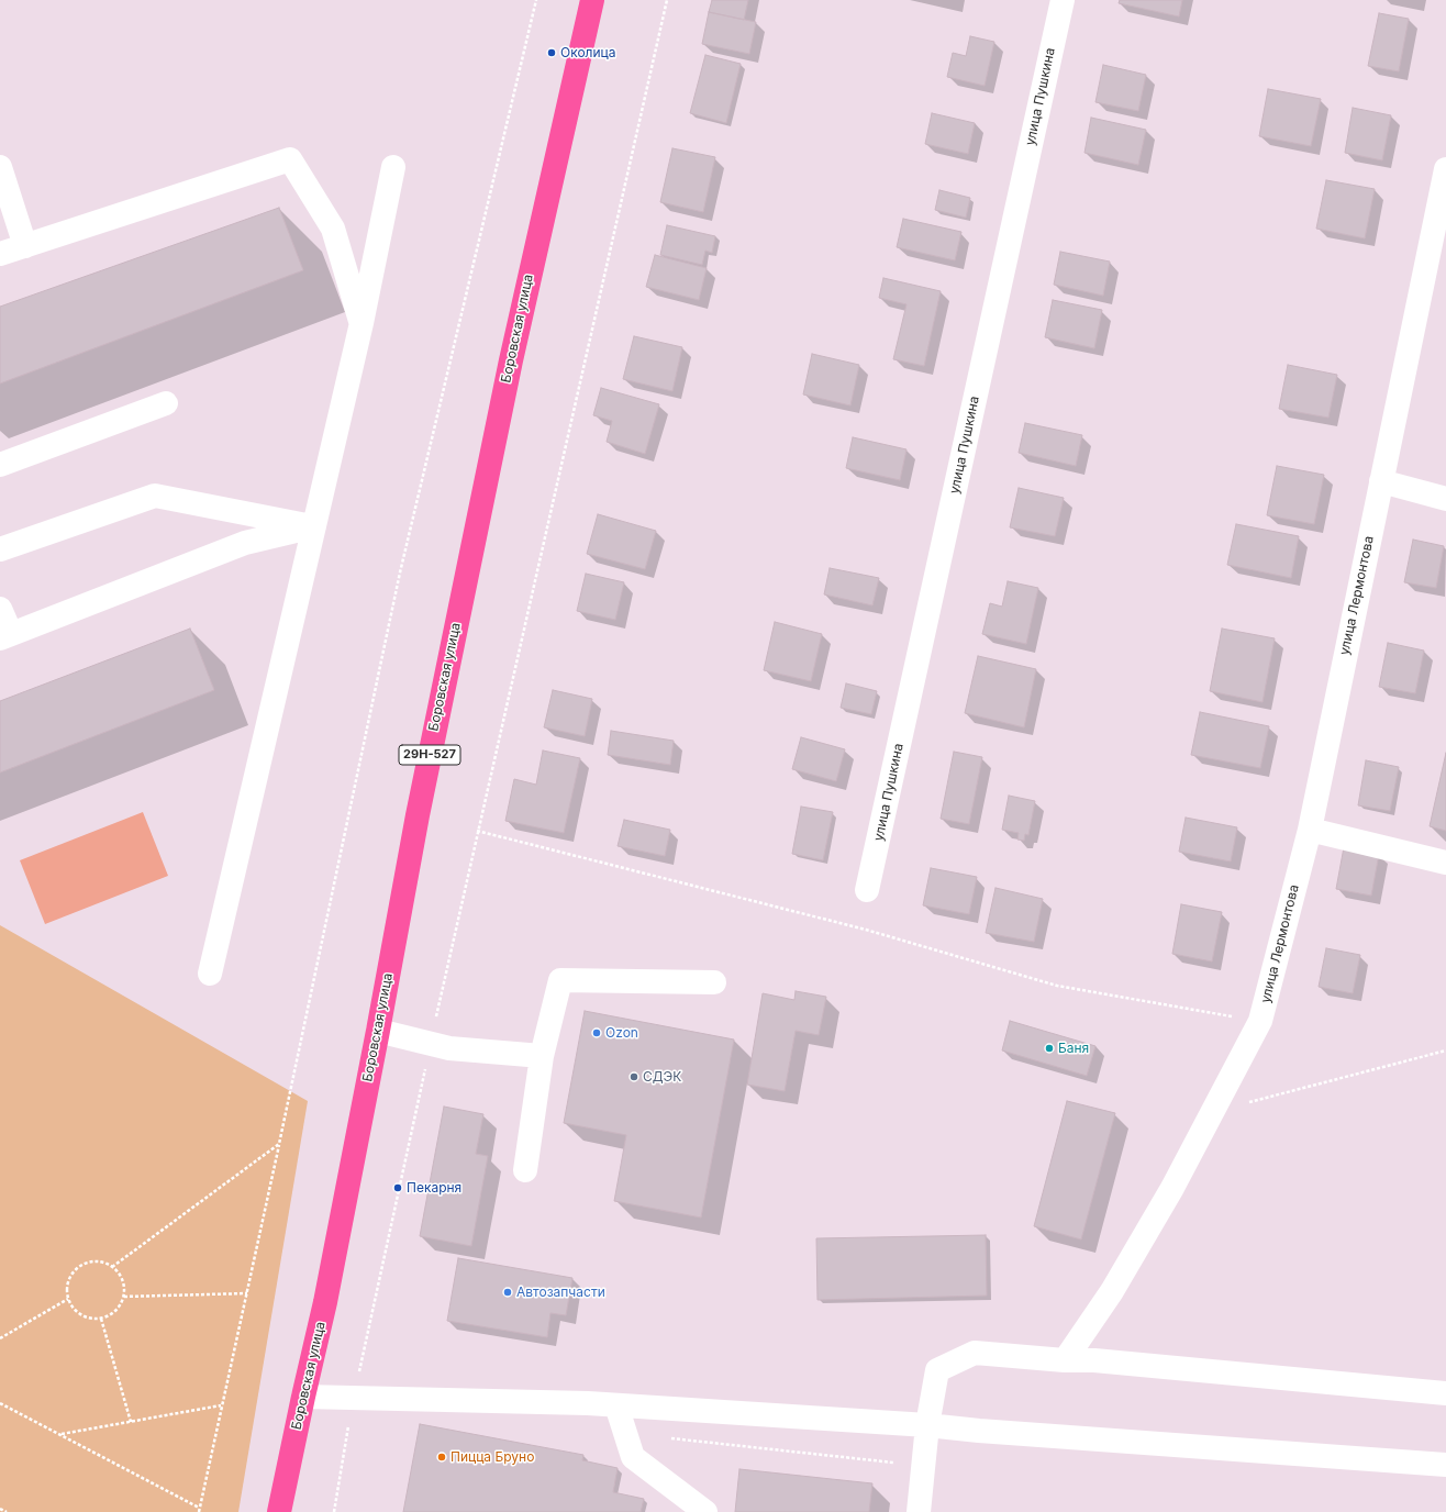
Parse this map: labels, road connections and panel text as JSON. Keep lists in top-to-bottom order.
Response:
{
  "streets": {
    "main road": ["Боровская улица", "29Н-527"],
    "street": ["улица Пушкина", "улица Лермонтова"]
  },
  "places": [
    "Околица",
    "Ozon",
    "Баня",
    "СДЭК",
    "Пекарня",
    "Автозапчасти",
    "Пицца Бруно"
  ]
}
